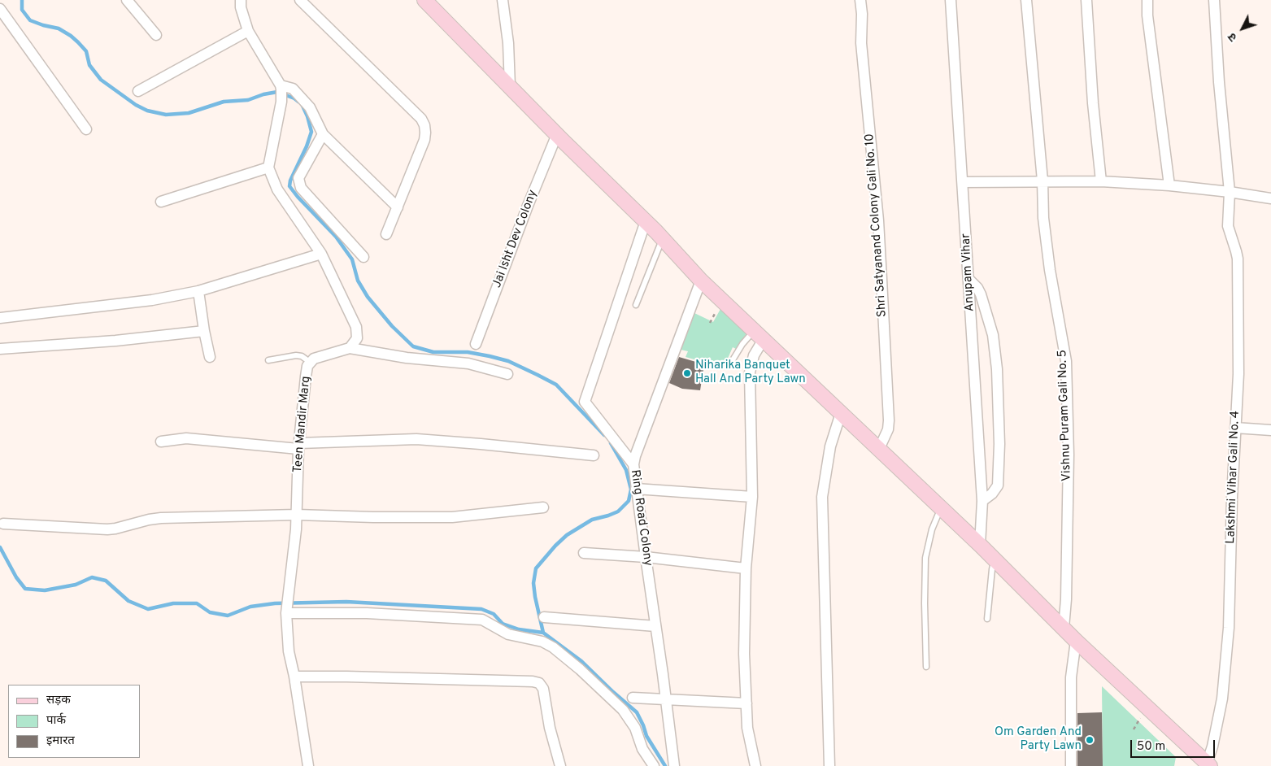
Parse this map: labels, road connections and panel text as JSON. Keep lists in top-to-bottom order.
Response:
{
  "streets": {
    "street": [
      "Shri Satyanand Colony Gali No. 10",
      "Jai Isht Dev Colony",
      "Anupam Vihar",
      "Vishnu Puram Gali No. 5",
      "Teen Mandir Marg",
      "Lakshmi Vihar Gali No. 4",
      "Ring Road Colony"
    ]
  },
  "places": ["Niharika Banquet Hall And Party Lawn", "Om Garden And Party Lawn"],
  "legend": ["सड़क", "पार्क", "इमारत"],
  "scale_bar": "50 m",
  "north": "bottom left"
}
